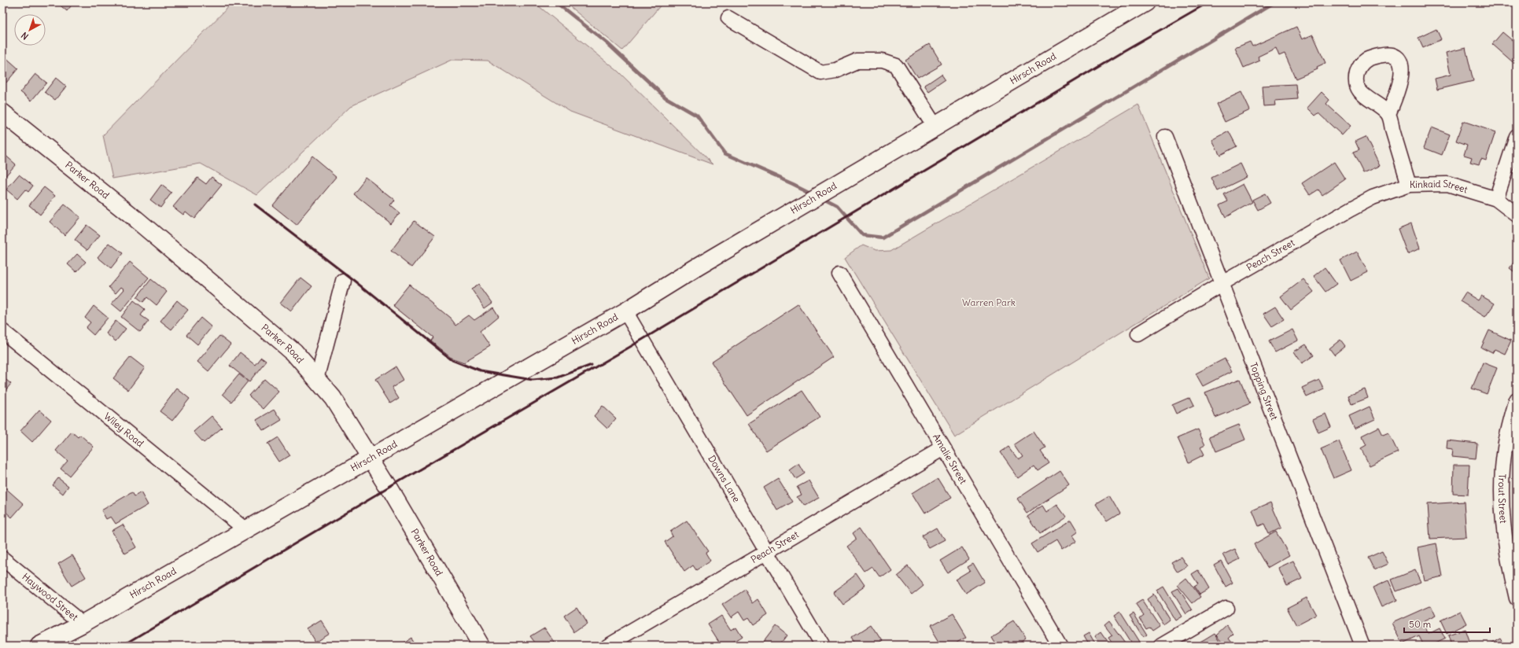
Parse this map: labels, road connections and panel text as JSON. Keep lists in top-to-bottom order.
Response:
{
  "streets": {
    "main road": ["Hirsch Road", "Parker Road"],
    "street": [
      "Kinkaid Street",
      "Peach Street",
      "Topping Street",
      "Wiley Road",
      "Amalie Street",
      "Downs Lane",
      "Trout Street",
      "Haywood Street"
    ]
  },
  "crossings": [
    ["Hirsch Road", "Parker Road"],
    ["Hirsch Road", "Wiley Road"],
    ["Hirsch Road", "Downs Lane"],
    ["Hirsch Road", "Haywood Street"],
    ["Kinkaid Street", "Peach Street"],
    ["Peach Street", "Topping Street"],
    ["Peach Street", "Amalie Street"],
    ["Peach Street", "Downs Lane"]
  ],
  "parks": ["Warren Park"],
  "scale_bar": "50 m",
  "north": "bottom left"
}
